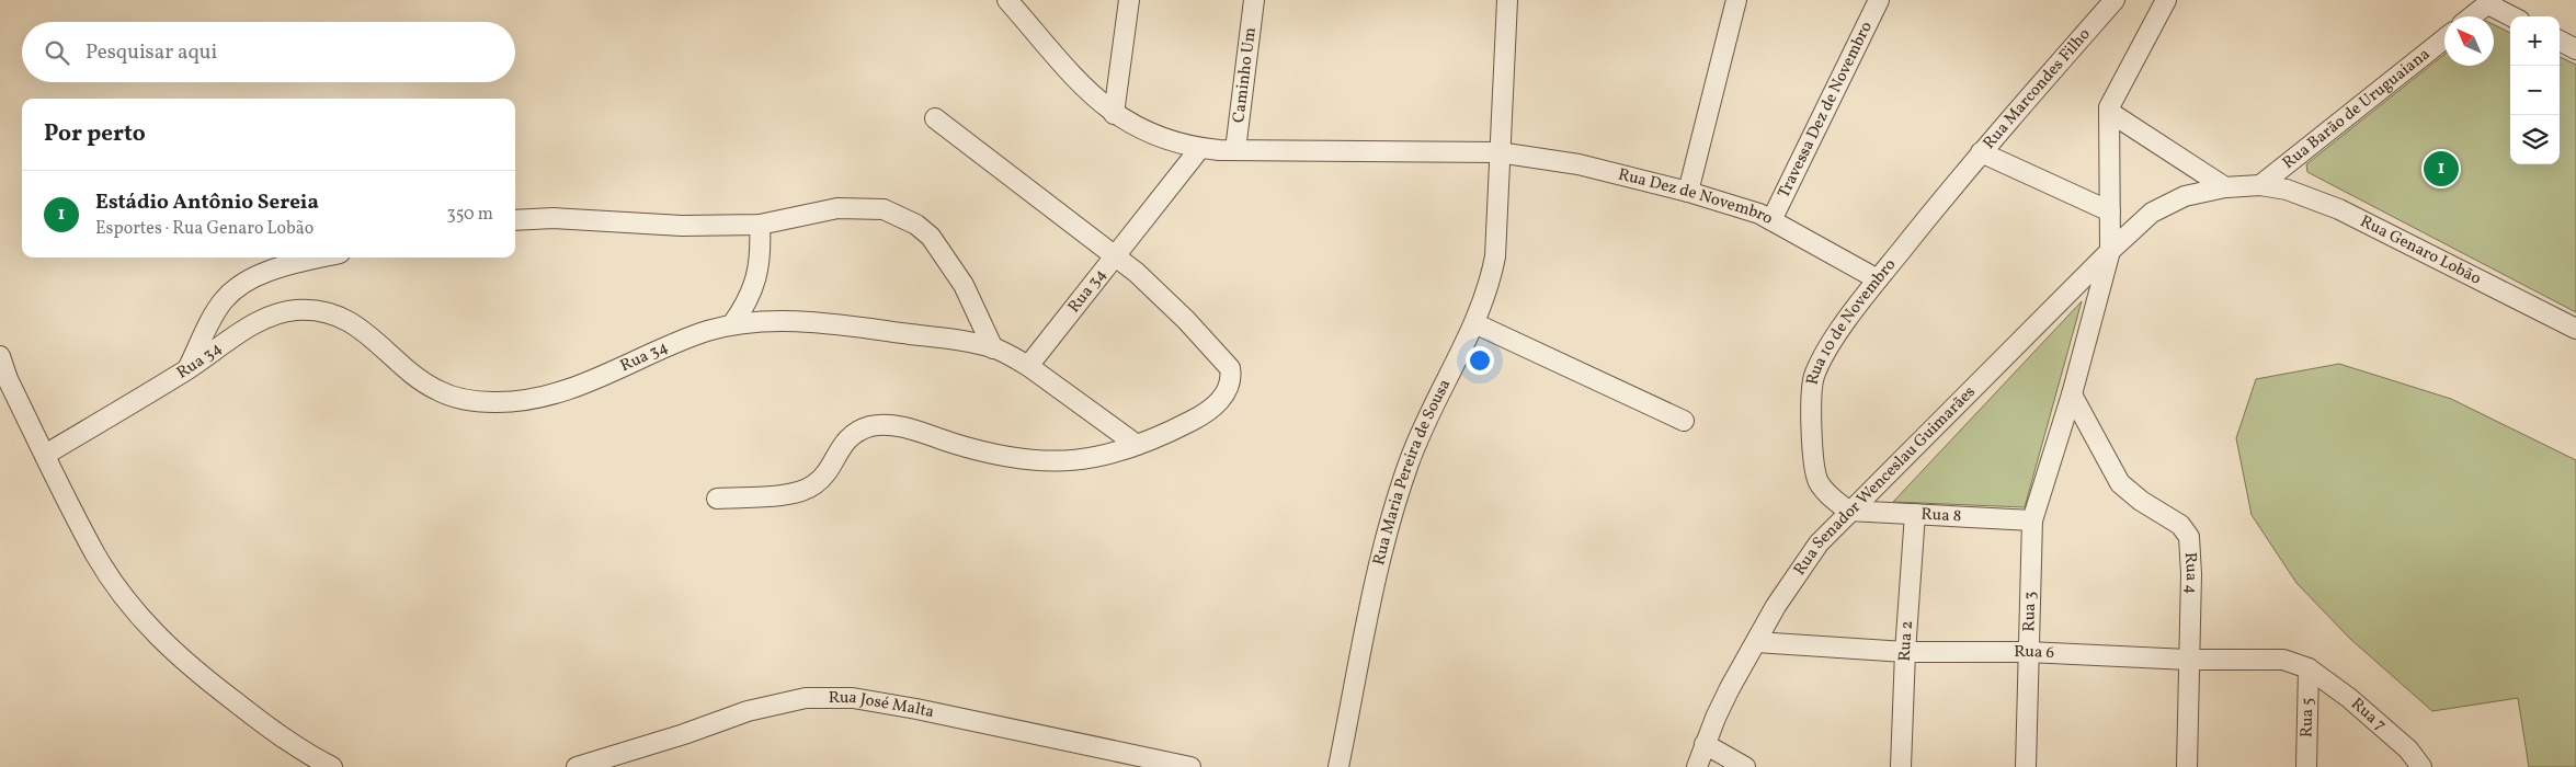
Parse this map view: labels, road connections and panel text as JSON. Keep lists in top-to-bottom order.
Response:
{
  "streets": {
    "street": [
      "Caminho Um",
      "Rua Marcondes Filho",
      "Rua Barão de Uruguaiana",
      "Travessa Dez de Novembro",
      "Rua Dez de Novembro",
      "Rua Genaro Lobão",
      "Rua 34",
      "Rua 10 de Novembro",
      "Rua Maria Pereira de Sousa",
      "Rua Senador Wenceslau Guimarães",
      "Rua 8",
      "Rua 4",
      "Rua 3",
      "Rua 2",
      "Rua 6",
      "Rua José Malta",
      "Rua 7",
      "Rua 5"
    ]
  },
  "crossings": [
    ["Caminho Um", "Rua Dez de Novembro"],
    ["Rua Marcondes Filho", "Rua 10 de Novembro"],
    ["Rua Barão de Uruguaiana", "Rua Genaro Lobão"],
    ["Rua Barão de Uruguaiana", "Rua Senador Wenceslau Guimarães"],
    ["Travessa Dez de Novembro", "Rua Dez de Novembro"],
    ["Rua Dez de Novembro", "Rua 34"],
    ["Rua Dez de Novembro", "Rua 10 de Novembro"],
    ["Rua Dez de Novembro", "Rua Maria Pereira de Sousa"],
    ["Rua Genaro Lobão", "Rua Senador Wenceslau Guimarães"],
    ["Rua 10 de Novembro", "Rua Senador Wenceslau Guimarães"],
    ["Rua 10 de Novembro", "Rua 8"],
    ["Rua Senador Wenceslau Guimarães", "Rua 8"],
    ["Rua Senador Wenceslau Guimarães", "Rua 3"],
    ["Rua Senador Wenceslau Guimarães", "Rua 6"],
    ["Rua 8", "Rua 3"],
    ["Rua 8", "Rua 2"],
    ["Rua 4", "Rua 3"],
    ["Rua 4", "Rua 6"],
    ["Rua 3", "Rua 6"],
    ["Rua 2", "Rua 6"],
    ["Rua 6", "Rua 7"],
    ["Rua 6", "Rua 5"],
    ["Rua 7", "Rua 5"]
  ],
  "north": "top left",
  "page": {
    "map_buttons": ["+", "−"],
    "search": "Pesquisar aqui",
    "heading": "Por perto",
    "pins": "1",
    "list": [
      {
        "mark": "1",
        "name": "Estádio Antônio Sereia",
        "note": "Esportes · Rua Genaro Lobão",
        "value": "350 m"
      }
    ]
  }
}
